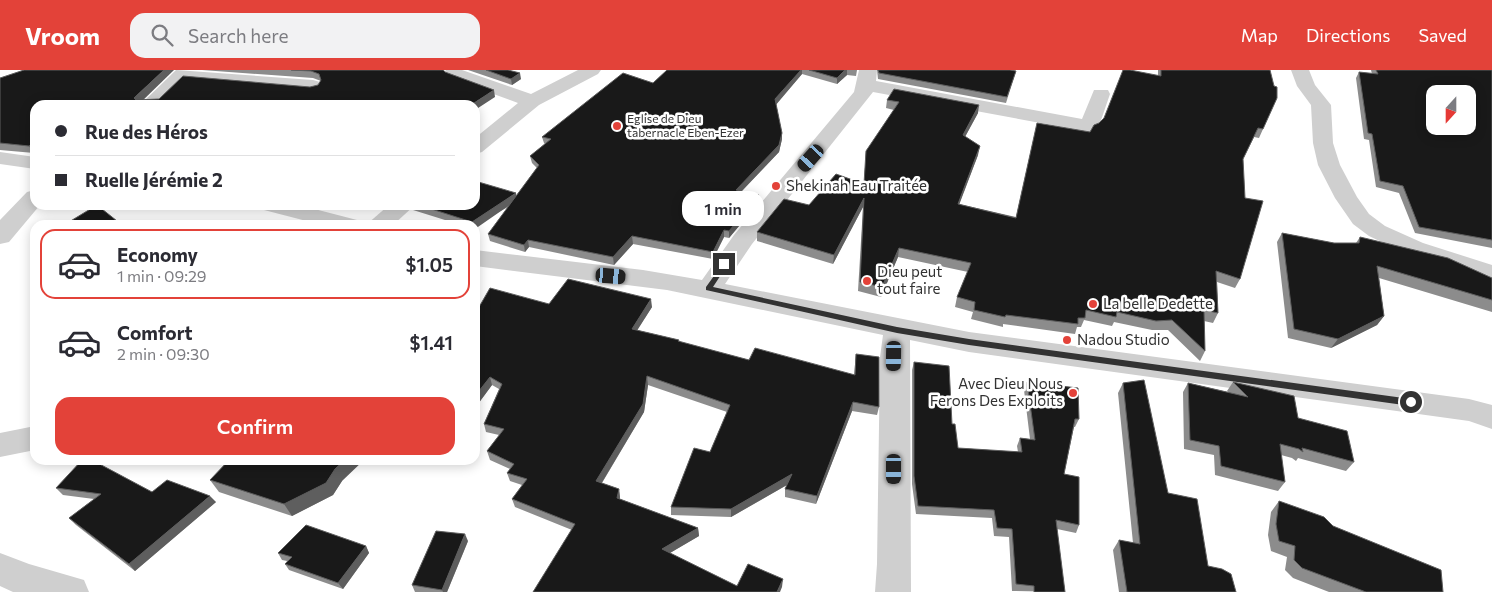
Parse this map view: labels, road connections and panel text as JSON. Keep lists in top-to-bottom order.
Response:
{
  "places": [
    "Eglise de Dieu tabernacle Eben-Ezer",
    "Shekinah Eau Traitée",
    "Dieu peut tout faire",
    "La belle Dedette",
    "Nadou Studio",
    "Avec Dieu Nous Ferons Des Exploits"
  ],
  "north": "bottom",
  "page": {
    "header": "Vroom",
    "search": "Search here",
    "nav": ["Map", "Directions", "Saved"],
    "banner": ["Rue des Héros", "Ruelle Jérémie 2"],
    "bubble": "1 min",
    "list": [
      {
        "name": "Economy",
        "note": "1 min · 09:29",
        "value": "$1.05"
      },
      {
        "name": "Comfort",
        "note": "2 min · 09:30",
        "value": "$1.41"
      }
    ],
    "buttons": "Confirm"
  }
}
